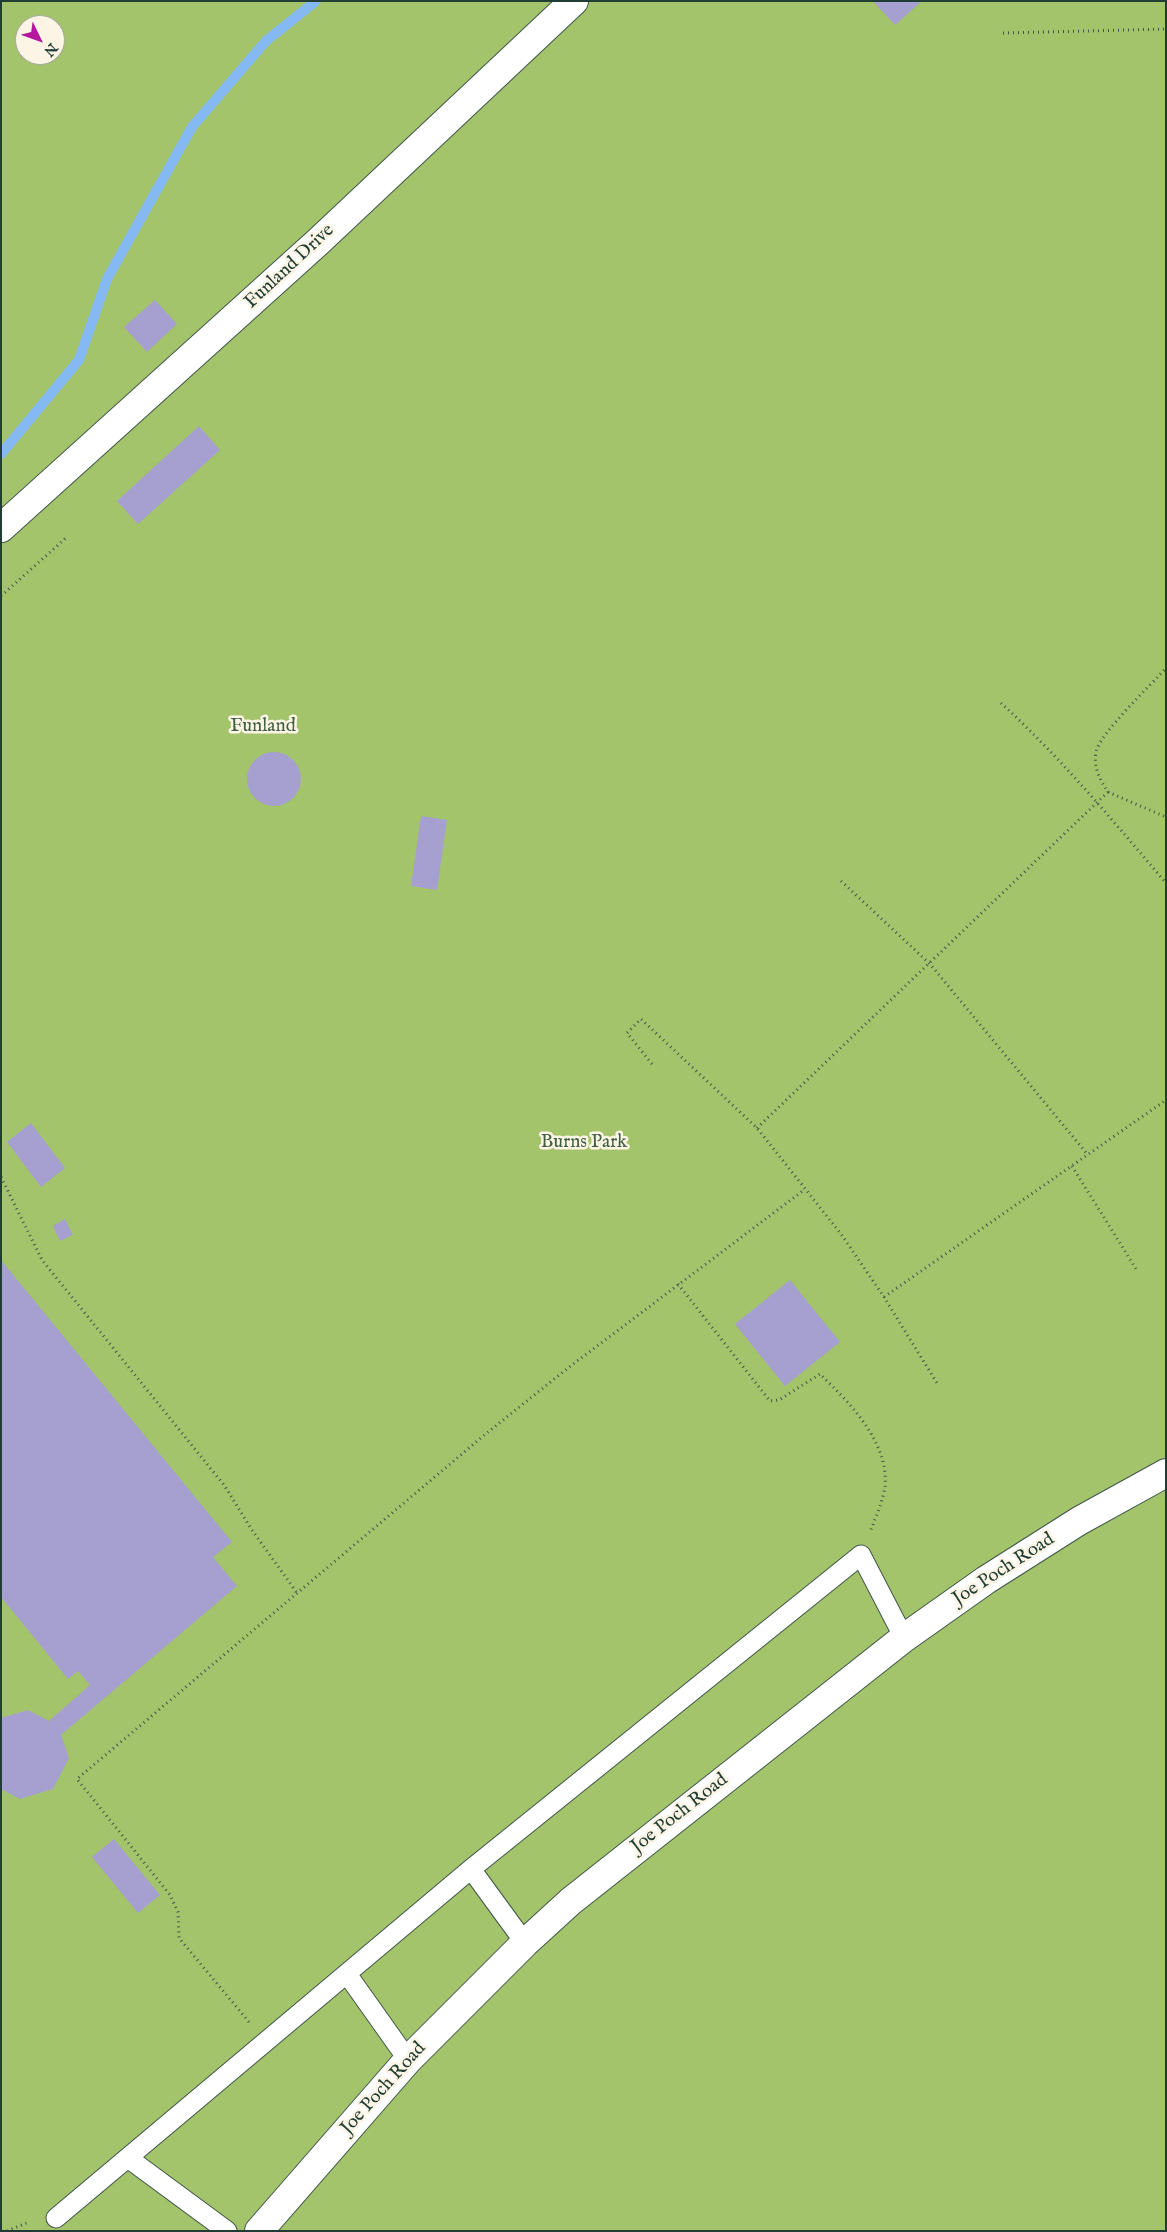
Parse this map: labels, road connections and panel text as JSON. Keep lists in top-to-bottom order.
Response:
{
  "streets": {
    "street": ["Funland Drive", "Joe Poch Road"]
  },
  "parks": ["Funland", "Burns Park"],
  "north": "bottom right"
}
